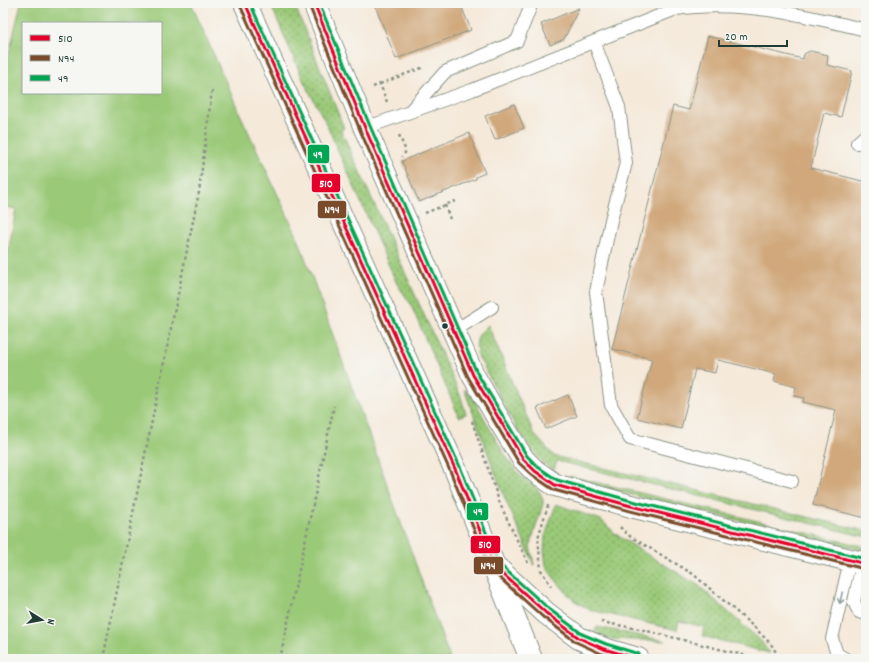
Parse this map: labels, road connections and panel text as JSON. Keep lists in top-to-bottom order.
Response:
{
  "lines": ["transit line 510", "transit line 49", "transit line N94"],
  "legend": ["510", "N94", "49"],
  "scale_bar": "20 m",
  "north": "right"
}
